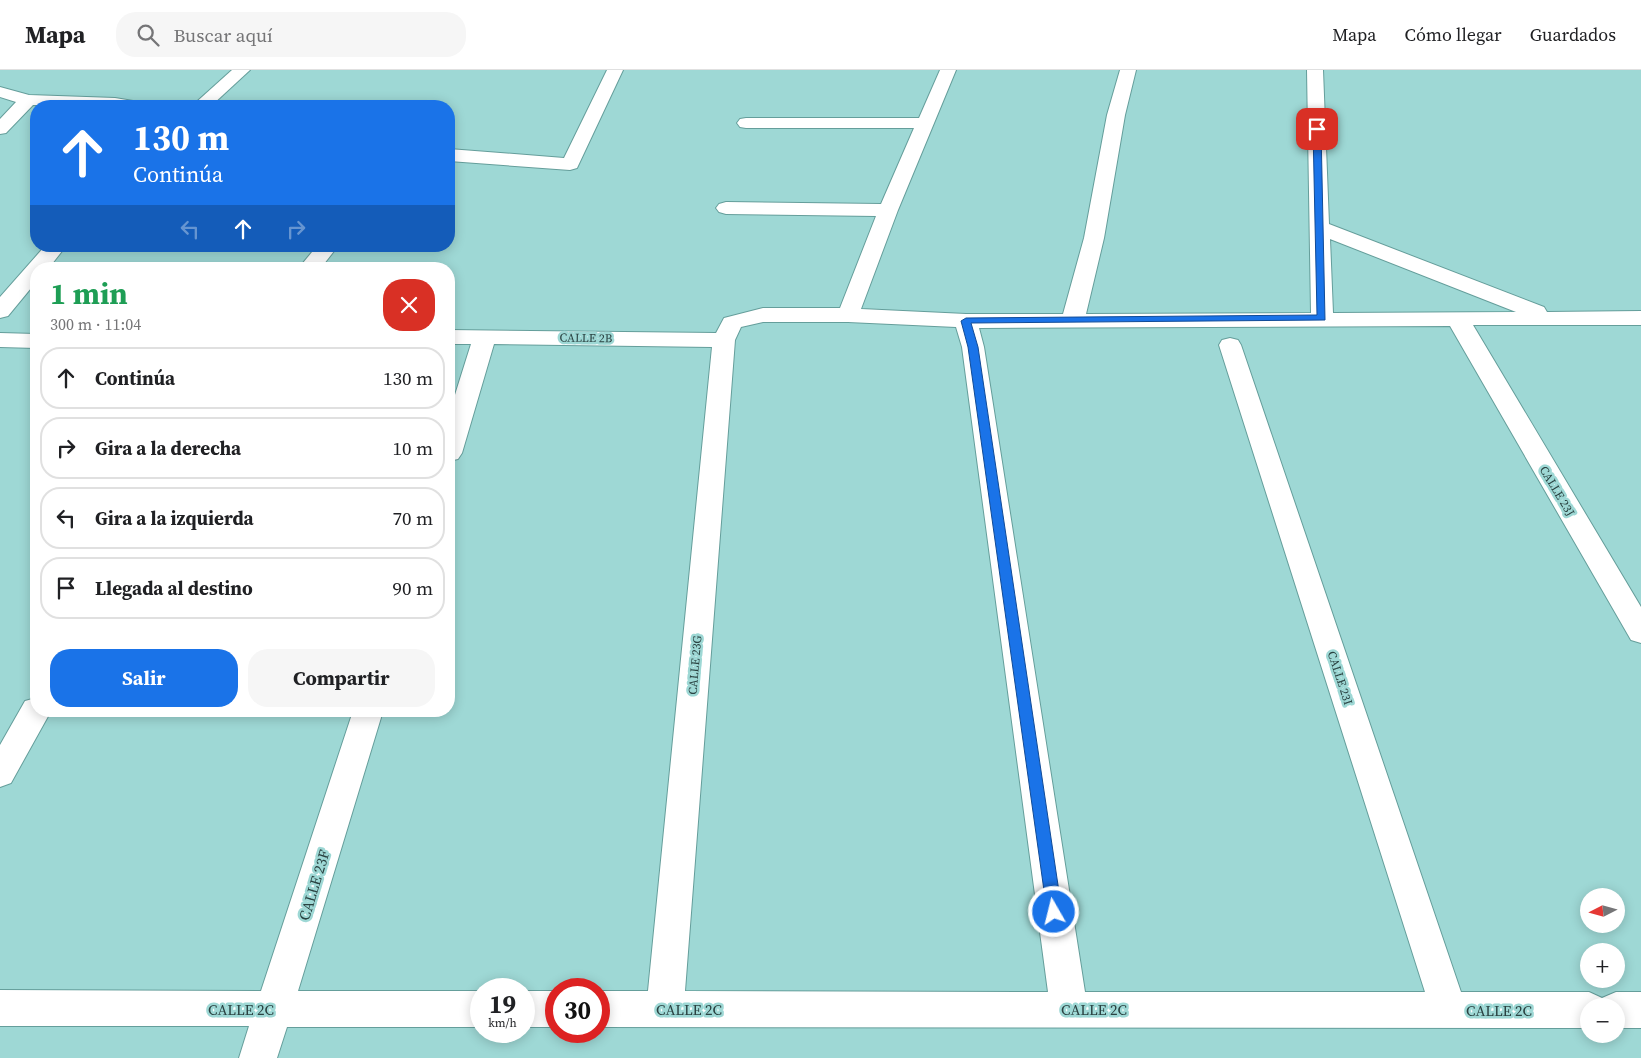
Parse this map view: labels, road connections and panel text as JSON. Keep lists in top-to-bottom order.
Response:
{
  "streets": {
    "street": [
      "CALLE 2B",
      "CALLE 23J",
      "CALLE 23G",
      "CALLE 23I",
      "CALLE 23F",
      "CALLE 2C"
    ]
  },
  "crossings": [
    ["CALLE 2B", "CALLE 23J"],
    ["CALLE 2B", "CALLE 23G"],
    ["CALLE 23G", "CALLE 2C"],
    ["CALLE 23I", "CALLE 2C"],
    ["CALLE 23F", "CALLE 2C"]
  ],
  "north": "left",
  "page": {
    "header": "Mapa",
    "search": "Buscar aquí",
    "nav": ["Mapa", "Cómo llegar", "Guardados"],
    "turn": ["130 m", "Continúa"],
    "heading": ["1 min", "300 m · 11:04"],
    "list": [
      {
        "name": "Continúa",
        "value": "130 m"
      },
      {
        "name": "Gira a la derecha",
        "value": "10 m"
      },
      {
        "name": "Gira a la izquierda",
        "value": "70 m"
      },
      {
        "name": "Llegada al destino",
        "value": "90 m"
      }
    ],
    "buttons": ["Salir", "Compartir"],
    "map_buttons": ["+", "−"],
    "speed": "19 km/h",
    "limit": "30"
  }
}
